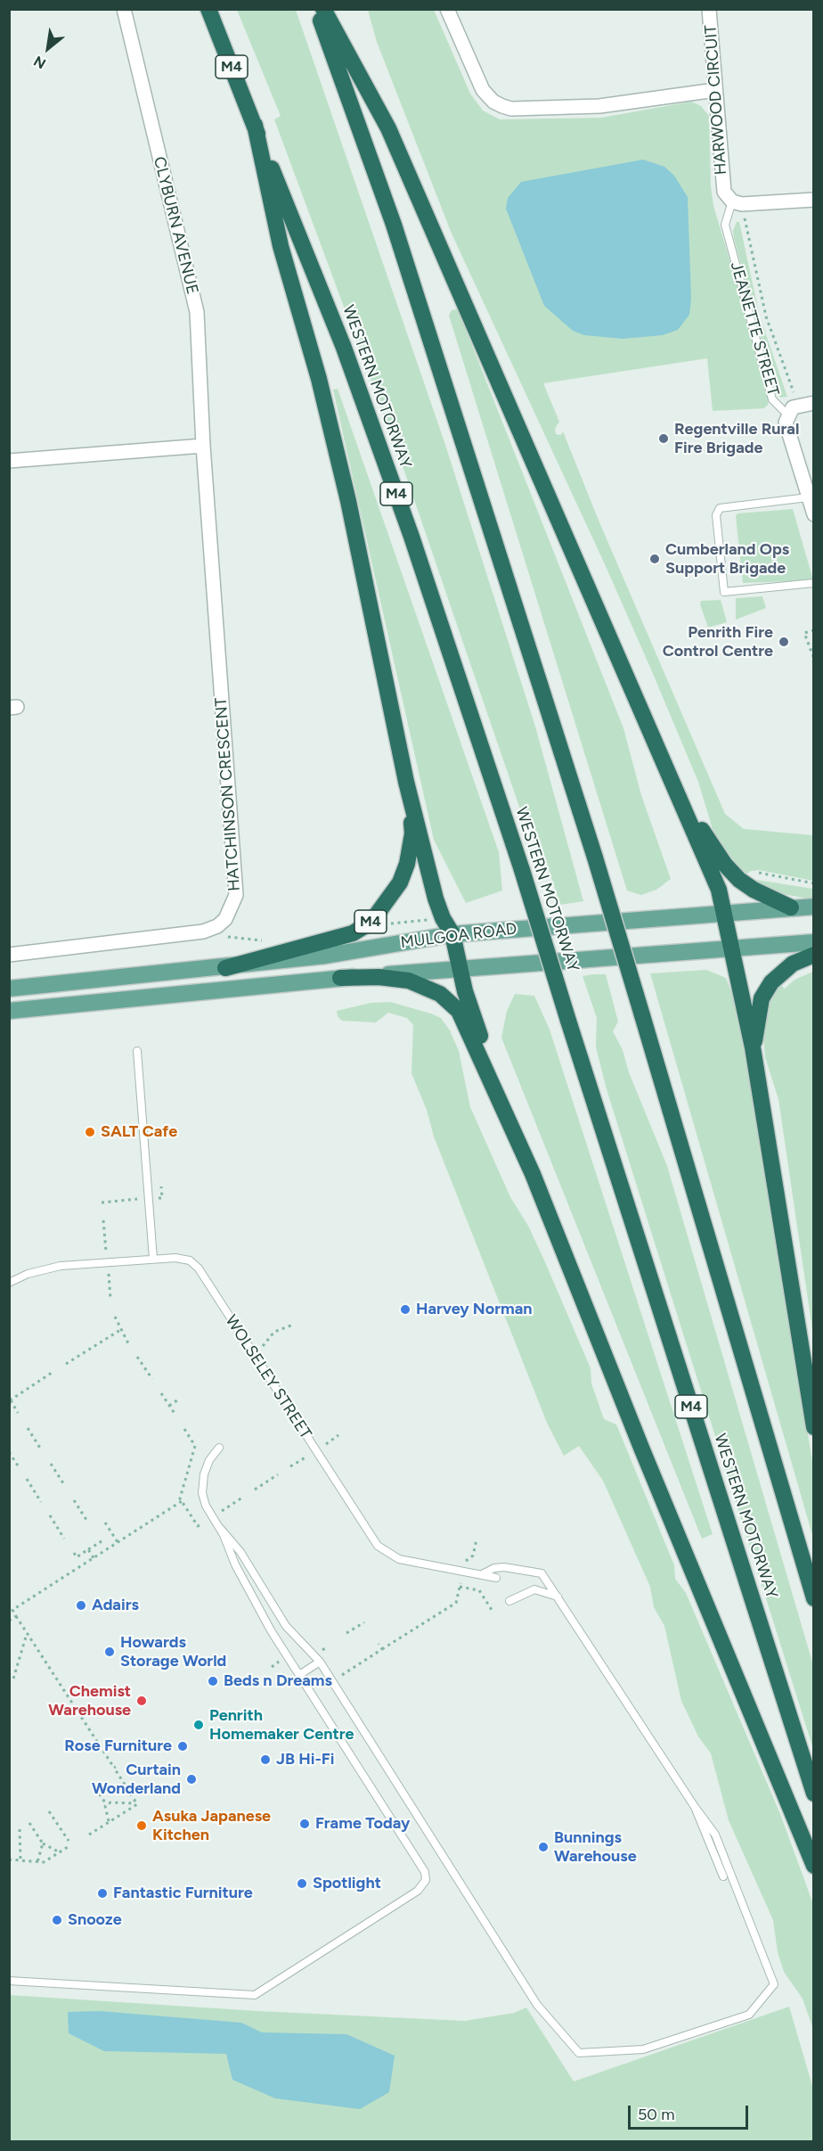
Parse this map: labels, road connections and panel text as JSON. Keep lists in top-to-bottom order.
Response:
{
  "streets": {
    "highway": ["M4", "WESTERN MOTORWAY"],
    "main road": ["MULGOA ROAD"],
    "street": [
      "HARWOOD CIRCUIT",
      "CLYBURN AVENUE",
      "JEANETTE STREET",
      "HATCHINSON CRESCENT"
    ],
    "lane": ["WOLSELEY STREET"]
  },
  "crossings": [
    ["M4", "WESTERN MOTORWAY"],
    ["M4", "MULGOA ROAD"],
    ["HARWOOD CIRCUIT", "JEANETTE STREET"],
    ["CLYBURN AVENUE", "HATCHINSON CRESCENT"]
  ],
  "places": [
    "Regentville Rural Fire Brigade",
    "Cumberland Ops Support Brigade",
    "Penrith Fire Control Centre",
    "SALT Cafe",
    "Harvey Norman",
    "Adairs",
    "Howards Storage World",
    "Beds n Dreams",
    "Chemist Warehouse",
    "Penrith Homemaker Centre",
    "Rose Furniture",
    "JB Hi-Fi",
    "Curtain Wonderland",
    "Frame Today",
    "Asuka Japanese Kitchen",
    "Bunnings Warehouse",
    "Spotlight",
    "Fantastic Furniture",
    "Snooze"
  ],
  "scale_bar": "50 m",
  "north": "bottom left"
}
